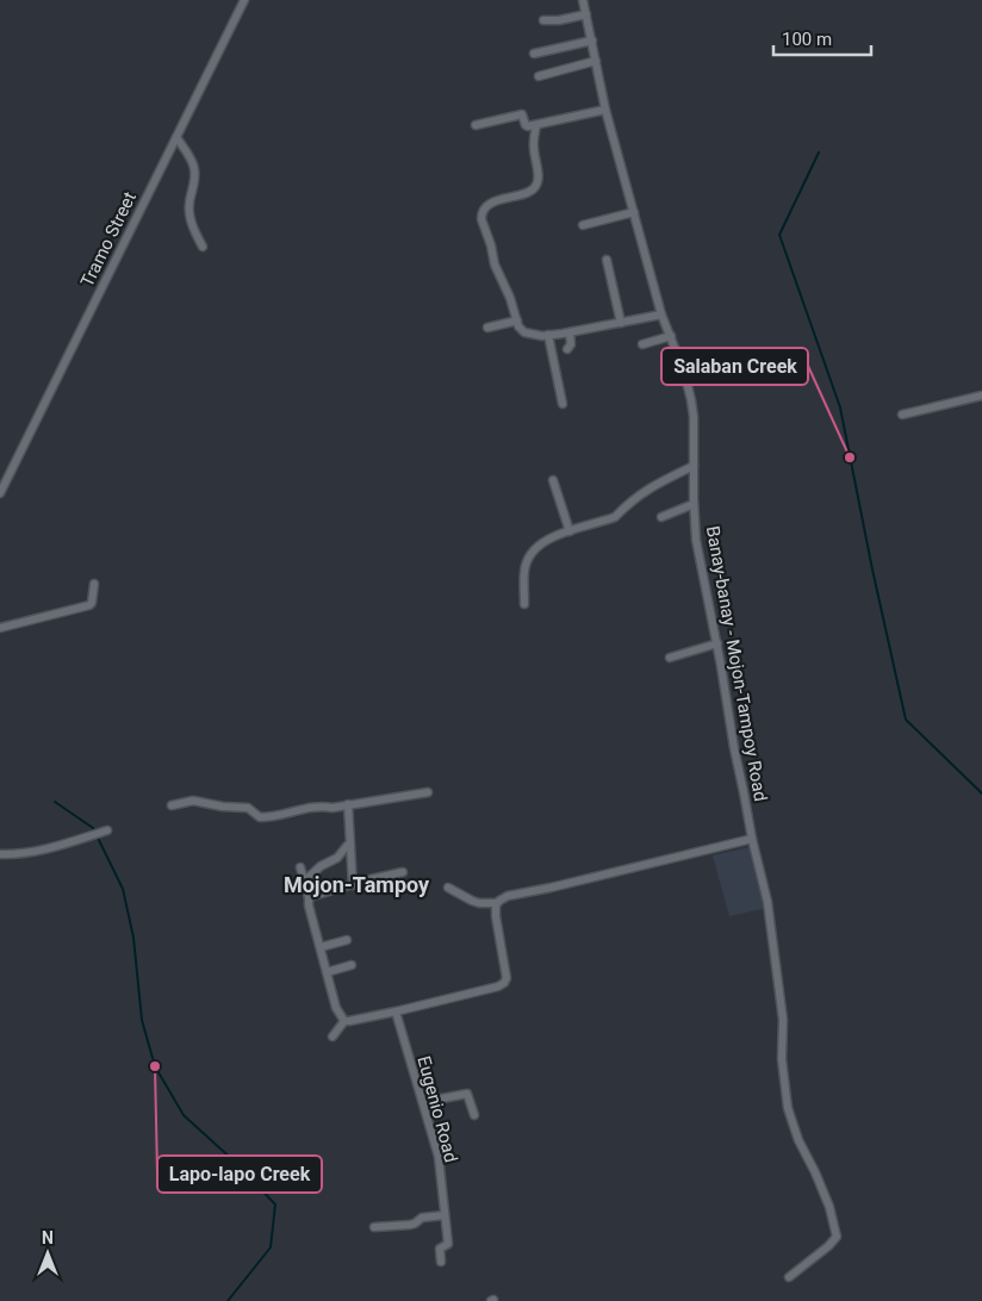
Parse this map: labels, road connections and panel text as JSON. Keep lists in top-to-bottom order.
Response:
{
  "streets": {
    "street": ["Tramo Street", "Banay-banay - Mojon-Tampoy Road", "Eugenio Road"]
  },
  "districts": ["Mojon-Tampoy"],
  "places": ["Salaban Creek", "Lapo-lapo Creek"],
  "scale_bar": "100 m",
  "north": "top"
}
